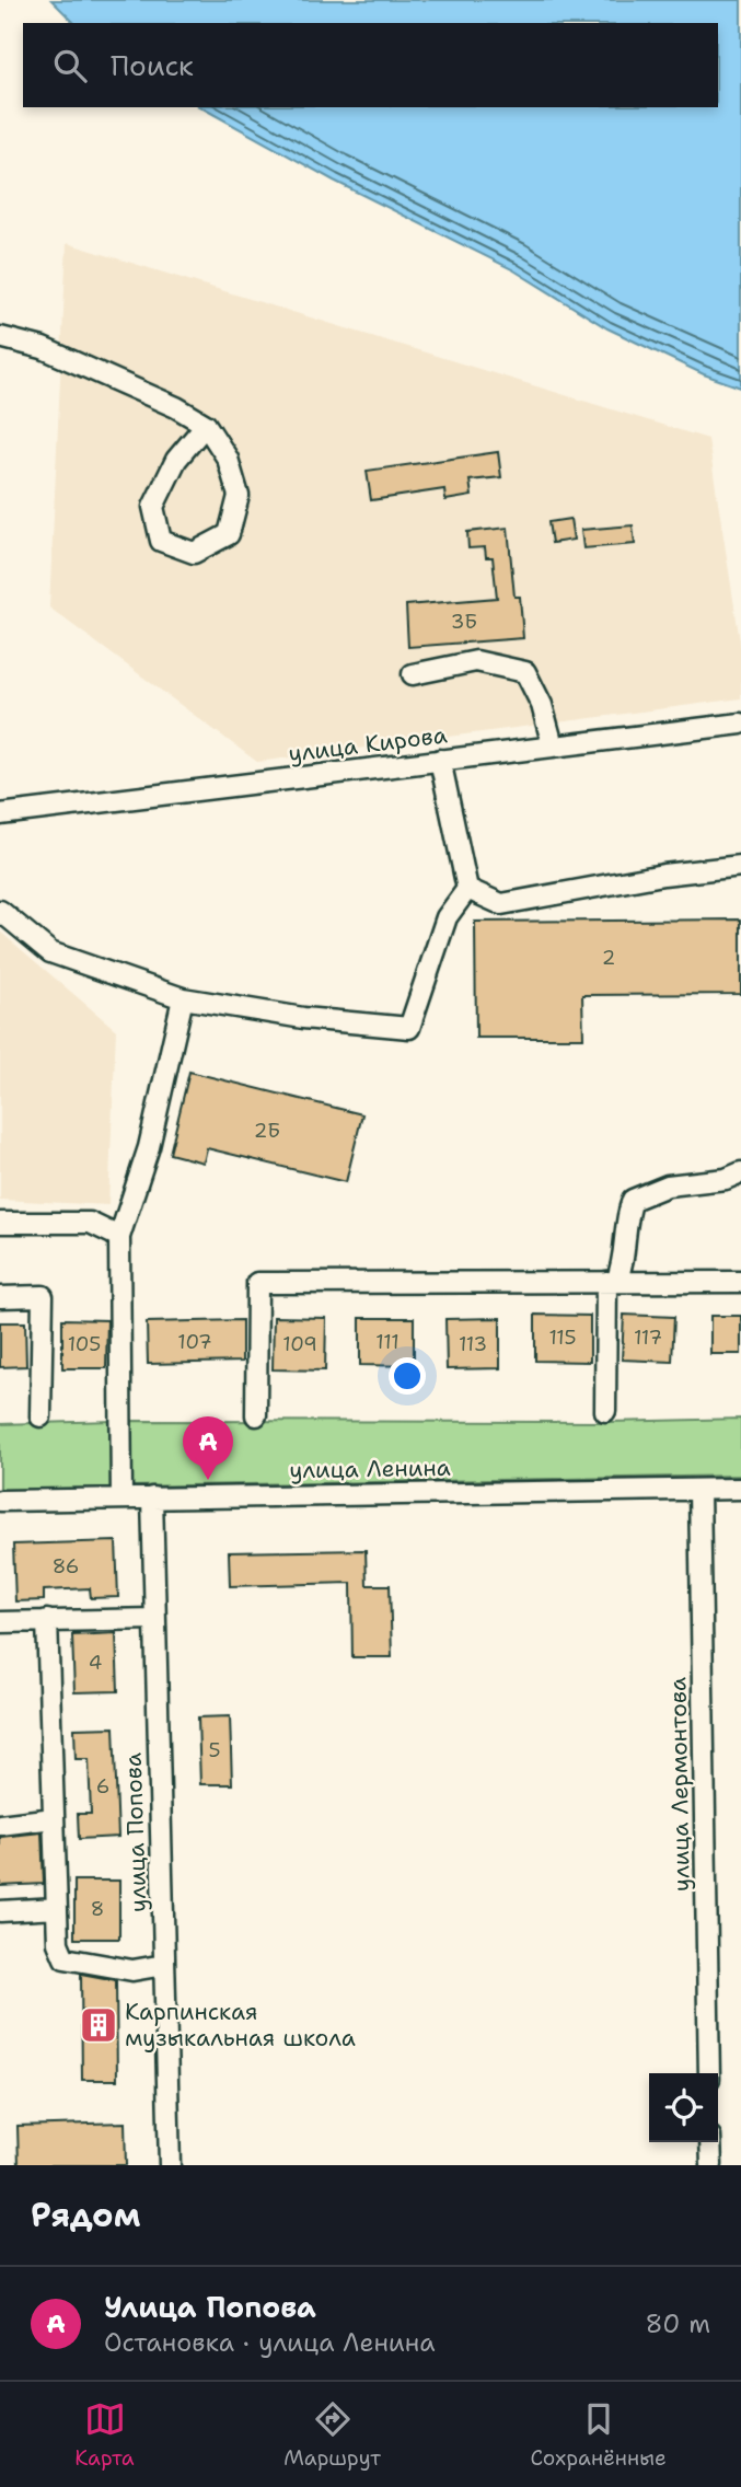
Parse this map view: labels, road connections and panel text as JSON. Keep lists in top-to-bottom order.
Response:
{
  "streets": {
    "street": [
      "улица Кирова",
      "улица Ленина",
      "улица Лермонтова",
      "улица Попова"
    ]
  },
  "crossings": [
    ["улица Ленина", "улица Лермонтова"],
    ["улица Ленина", "улица Попова"]
  ],
  "places": {
    "building": ["Карпинская музыкальная школа"]
  },
  "house_numbers": [
    "3Б",
    "2",
    "2Б",
    "115",
    "117",
    "107",
    "111",
    "105",
    "109",
    "113",
    "86",
    "4",
    "5",
    "6",
    "8"
  ],
  "page": {
    "search": "Поиск",
    "pins": "A",
    "heading": "Рядом",
    "list": [
      {
        "mark": "A",
        "name": "Улица Попова",
        "note": "Остановка · улица Ленина",
        "value": "80 m"
      }
    ],
    "nav": ["Карта", "Маршрут", "Сохранённые"]
  }
}
